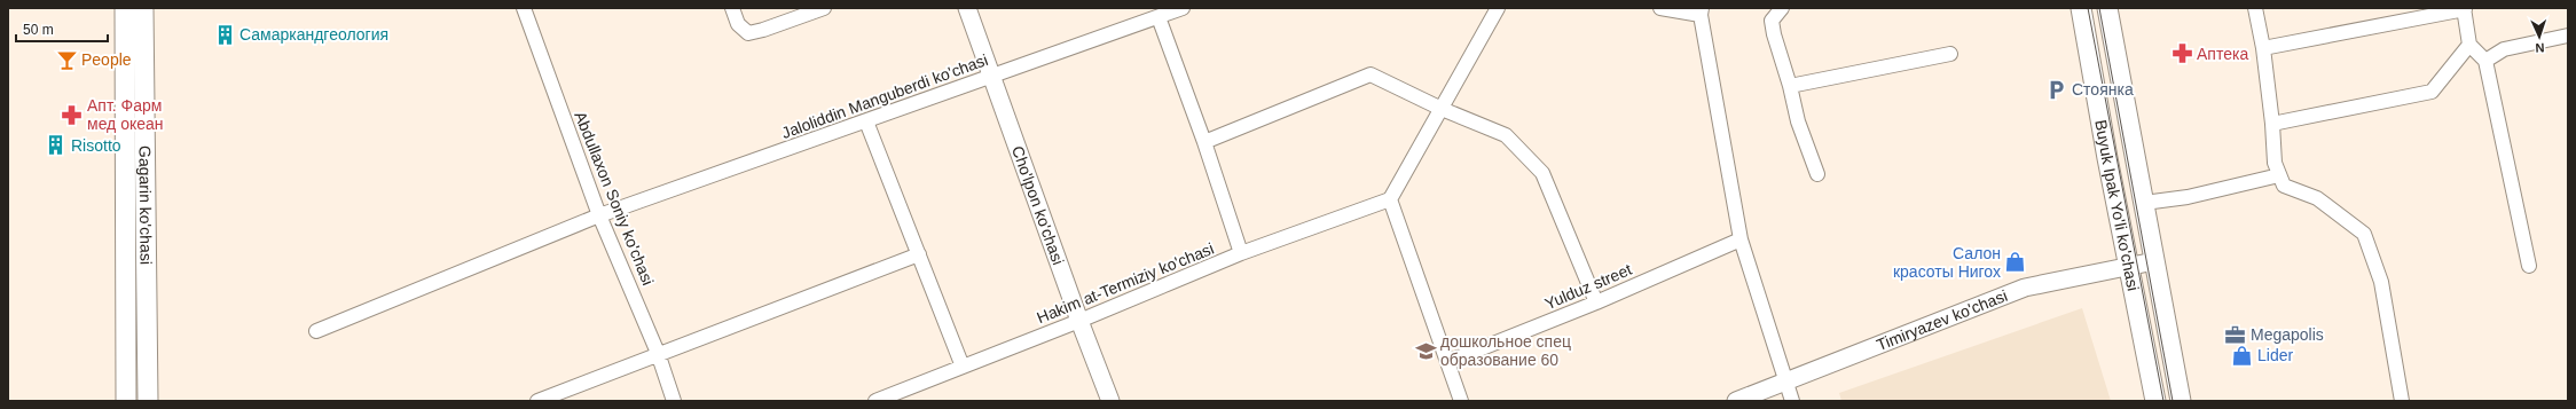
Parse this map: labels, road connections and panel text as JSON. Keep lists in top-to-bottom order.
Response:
{
  "streets": {
    "main road": ["Gagarin ko'chasi", "Buyuk Ipak Yo'li ko'chasi"],
    "street": [
      "Jaloliddin Manguberdi ko'chasi",
      "Abdullaxon Soniy ko'chasi",
      "Cho'lpon ko'chasi",
      "Hakim at-Termiziy ko'chasi",
      "Yulduz street",
      "Timiryazev ko'chasi"
    ]
  },
  "crossings": [
    ["Jaloliddin Manguberdi ko'chasi", "Abdullaxon Soniy ko'chasi"],
    ["Jaloliddin Manguberdi ko'chasi", "Cho'lpon ko'chasi"],
    ["Cho'lpon ko'chasi", "Hakim at-Termiziy ko'chasi"],
    ["Buyuk Ipak Yo'li ko'chasi", "Timiryazev ko'chasi"]
  ],
  "places": {
    "building": ["Самаркандгеология", "Risotto"],
    "pharmacy": ["Аптека", "Апт. Фарм мед океан"],
    "bar": ["People"],
    "parking": ["Стоянка"],
    "shop": ["Салон красоты Нигох", "Lider"],
    "office": ["Megapolis"],
    "school or university": ["дошкольное спец образование 60"]
  },
  "scale_bar": "50 m",
  "north": "bottom"
}
